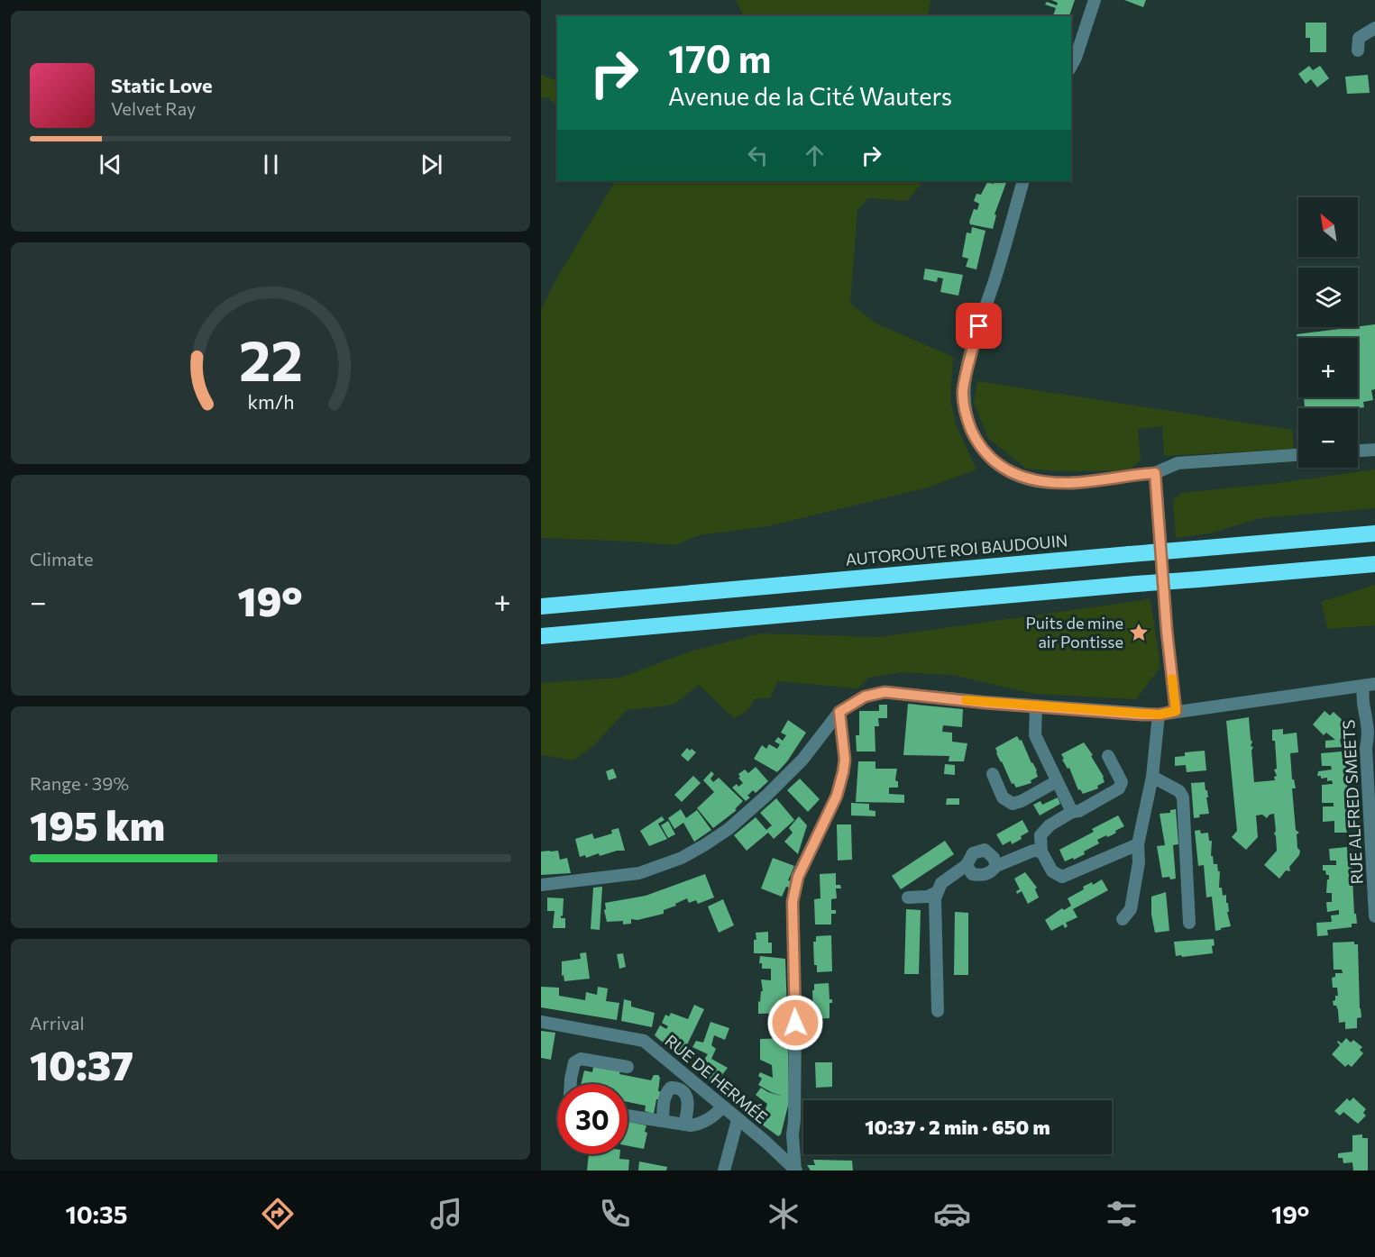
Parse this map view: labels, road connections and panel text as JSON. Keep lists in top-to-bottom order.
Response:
{
  "streets": {
    "highway": ["AUTOROUTE ROI BAUDOUIN"],
    "street": ["RUE ALFRED SMEETS", "RUE DE HERMÉE"]
  },
  "places": {
    "place": ["Puits de mine air Pontisse"]
  },
  "north": "top left",
  "page": {
    "turn": ["170 m", "Avenue de la Cité Wauters"],
    "song": ["Static Love", "Velvet Ray"],
    "map_buttons": ["+", "−"],
    "tile": [
      "Climate",
      ["Range · 39%", "195 km"],
      ["Arrival", "10:37"]
    ],
    "heat": ["−", "19°", "+"],
    "limit": "30",
    "trip": "10:37 · 2 min · 650 m",
    "tabs": ["10:35", "19°"],
    "gauge": ["22", "km/h"]
  }
}
